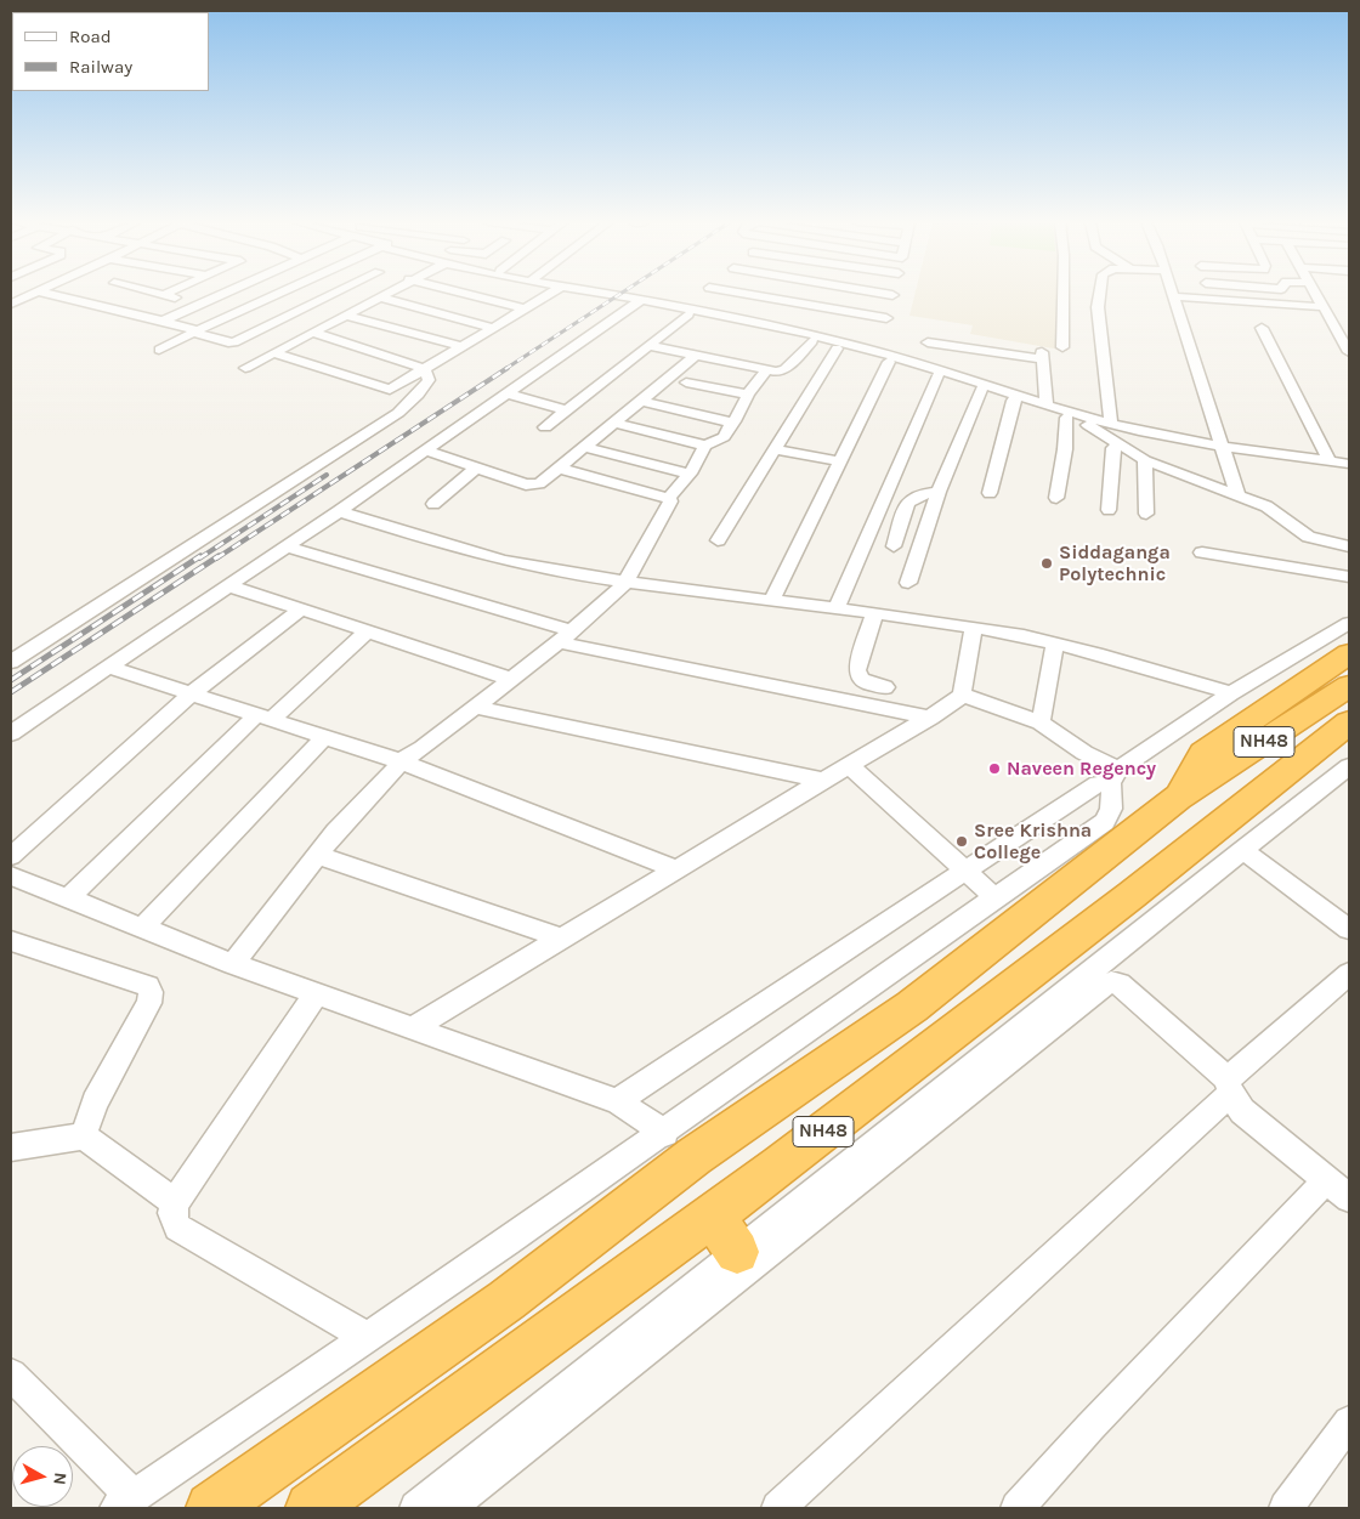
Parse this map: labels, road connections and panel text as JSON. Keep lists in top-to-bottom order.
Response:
{
  "streets": {
    "highway": ["NH48"]
  },
  "places": ["Siddaganga Polytechnic", "Naveen Regency", "Sree Krishna College"],
  "legend": ["Road", "Railway"],
  "north": "right"
}
